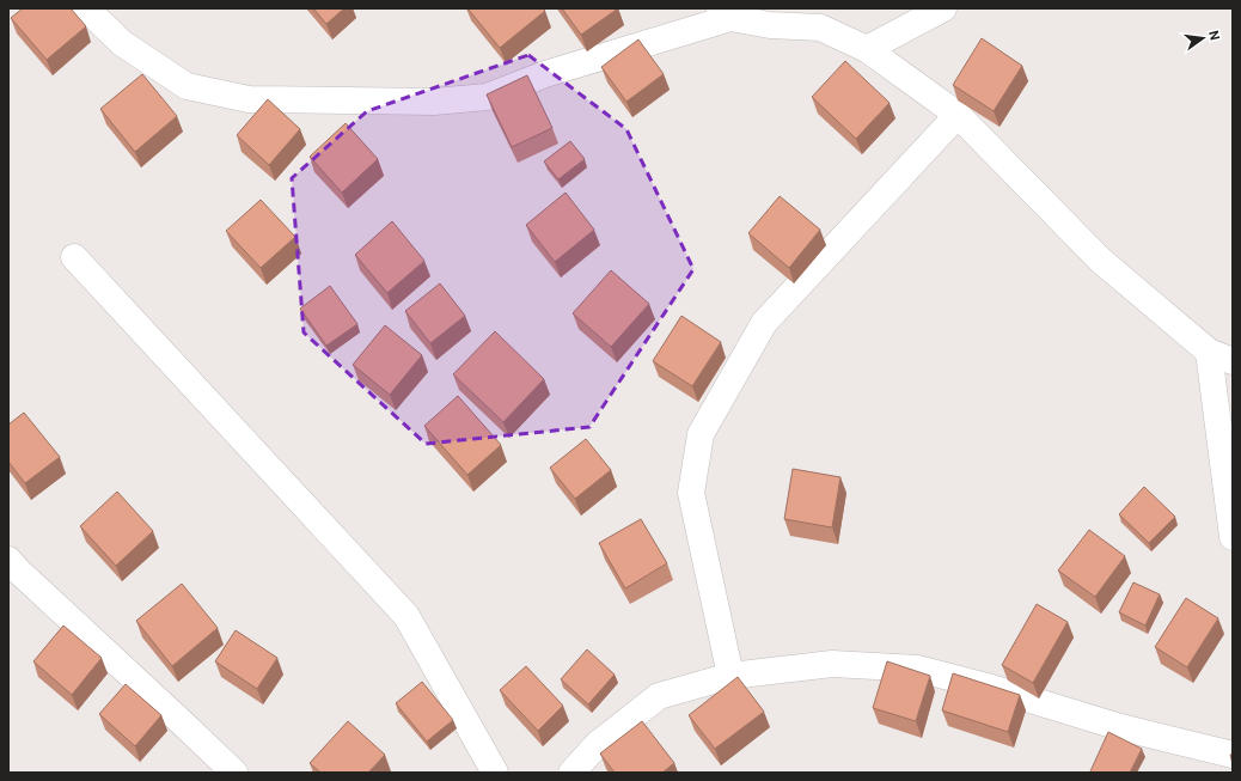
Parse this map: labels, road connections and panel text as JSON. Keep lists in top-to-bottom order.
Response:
{
  "north": "right"
}
